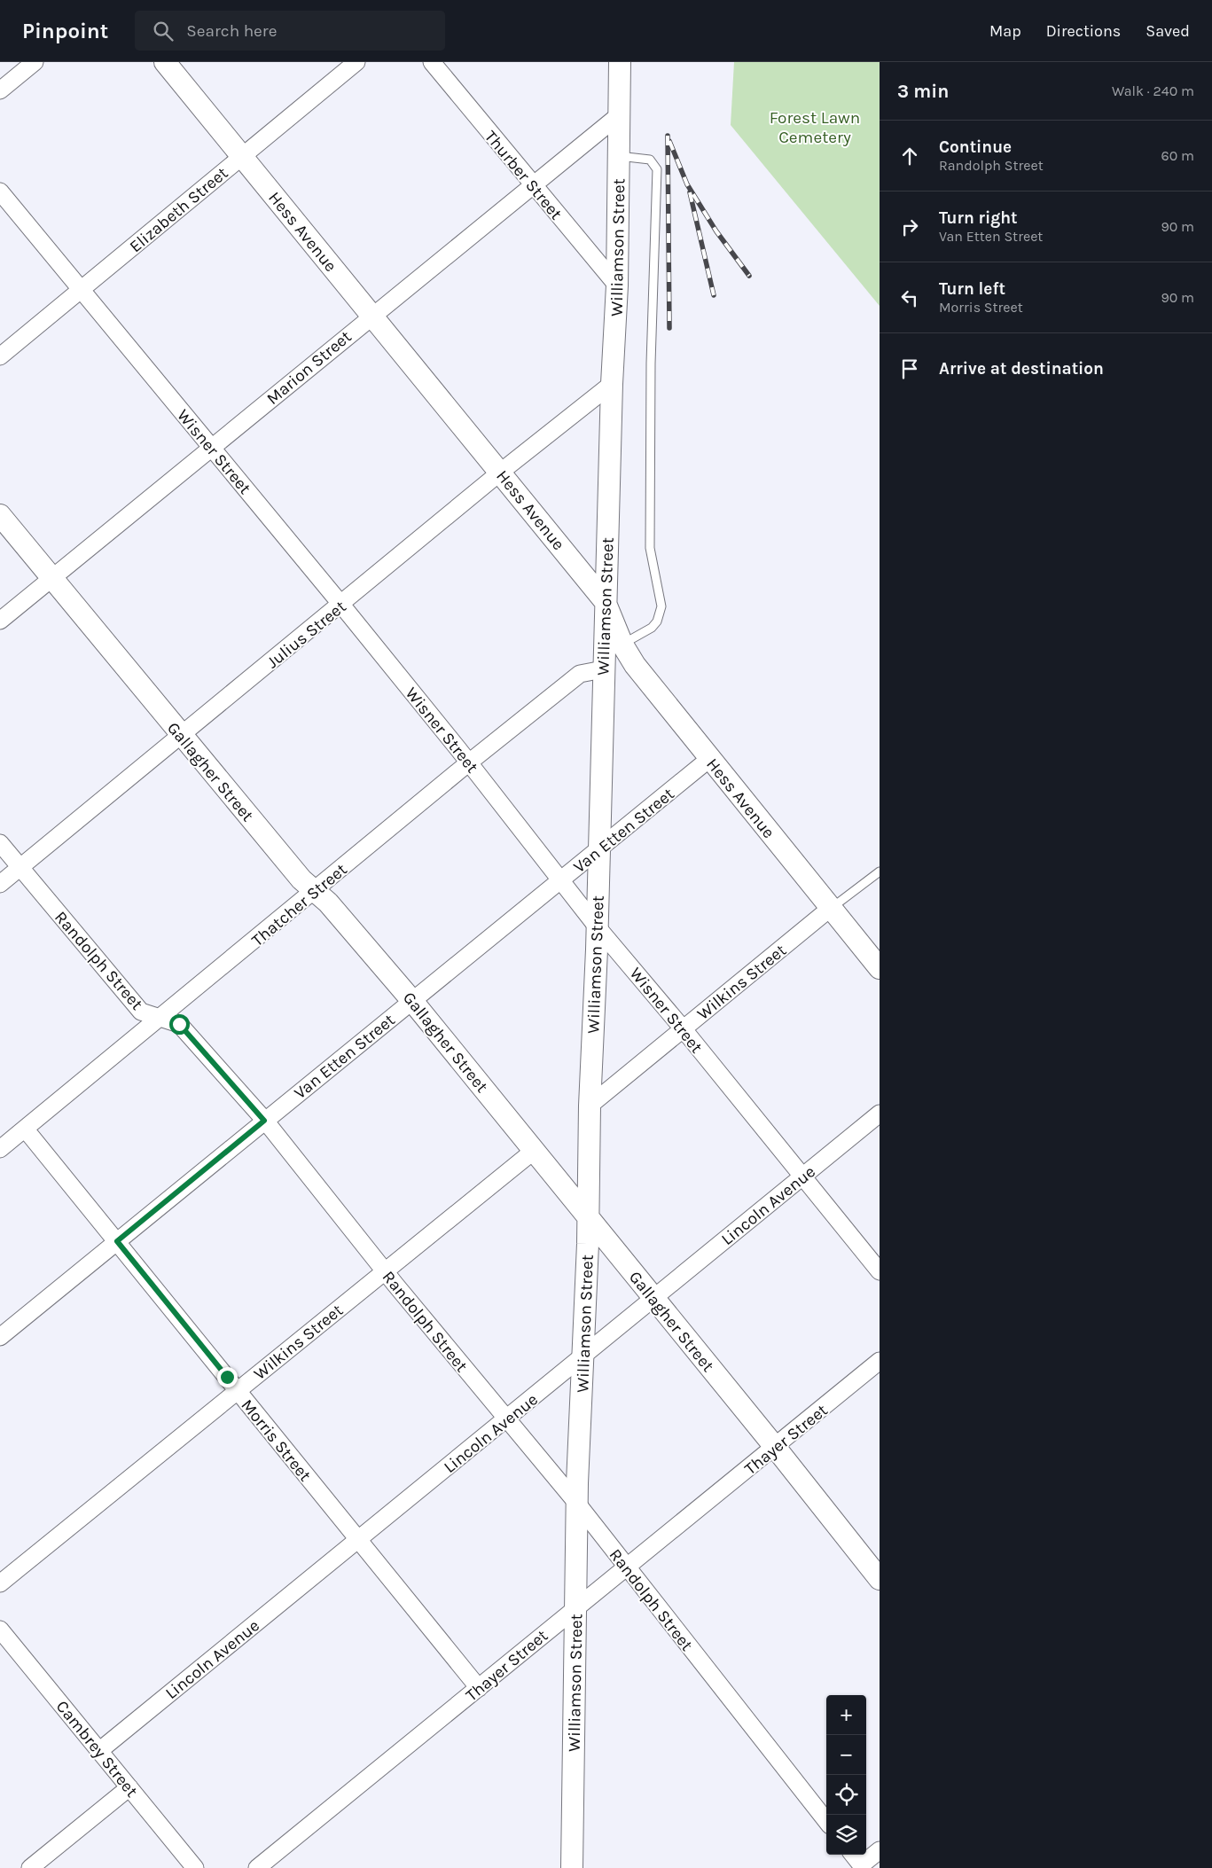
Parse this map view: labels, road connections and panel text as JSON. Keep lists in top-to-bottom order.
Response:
{
  "streets": {
    "street": [
      "Thurber Street",
      "Elizabeth Street",
      "Hess Avenue",
      "Williamson Street",
      "Marion Street",
      "Wisner Street",
      "Julius Street",
      "Gallagher Street",
      "Van Etten Street",
      "Thatcher Street",
      "Randolph Street",
      "Wilkins Street",
      "Lincoln Avenue",
      "Thayer Street",
      "Morris Street",
      "Cambrey Street"
    ]
  },
  "crossings": [
    ["Thurber Street", "Williamson Street"],
    ["Thurber Street", "Marion Street"],
    ["Elizabeth Street", "Hess Avenue"],
    ["Elizabeth Street", "Wisner Street"],
    ["Hess Avenue", "Williamson Street"],
    ["Hess Avenue", "Marion Street"],
    ["Hess Avenue", "Julius Street"],
    ["Hess Avenue", "Van Etten Street"],
    ["Hess Avenue", "Wilkins Street"],
    ["Williamson Street", "Marion Street"],
    ["Williamson Street", "Wisner Street"],
    ["Williamson Street", "Julius Street"],
    ["Williamson Street", "Gallagher Street"],
    ["Williamson Street", "Van Etten Street"],
    ["Williamson Street", "Thatcher Street"],
    ["Williamson Street", "Randolph Street"],
    ["Williamson Street", "Wilkins Street"],
    ["Williamson Street", "Lincoln Avenue"],
    ["Williamson Street", "Thayer Street"],
    ["Marion Street", "Wisner Street"],
    ["Marion Street", "Gallagher Street"],
    ["Wisner Street", "Julius Street"],
    ["Wisner Street", "Van Etten Street"],
    ["Wisner Street", "Thatcher Street"],
    ["Wisner Street", "Wilkins Street"],
    ["Wisner Street", "Lincoln Avenue"],
    ["Julius Street", "Gallagher Street"],
    ["Julius Street", "Randolph Street"],
    ["Gallagher Street", "Van Etten Street"],
    ["Gallagher Street", "Thatcher Street"],
    ["Gallagher Street", "Wilkins Street"],
    ["Gallagher Street", "Lincoln Avenue"],
    ["Gallagher Street", "Thayer Street"],
    ["Van Etten Street", "Randolph Street"],
    ["Van Etten Street", "Morris Street"],
    ["Thatcher Street", "Randolph Street"],
    ["Thatcher Street", "Morris Street"],
    ["Randolph Street", "Wilkins Street"],
    ["Randolph Street", "Lincoln Avenue"],
    ["Randolph Street", "Thayer Street"],
    ["Wilkins Street", "Morris Street"],
    ["Lincoln Avenue", "Morris Street"],
    ["Lincoln Avenue", "Cambrey Street"],
    ["Thayer Street", "Morris Street"]
  ],
  "parks": ["Forest Lawn Cemetery"],
  "page": {
    "header": "Pinpoint",
    "search": "Search here",
    "nav": ["Map", "Directions", "Saved"],
    "heading": ["3 min", "Walk · 240 m"],
    "list": [
      ["Continue", "Randolph Street", "60 m"],
      ["Turn right", "Van Etten Street", "90 m"],
      ["Turn left", "Morris Street", "90 m"],
      "Arrive at destination"
    ],
    "map_buttons": ["+", "−"]
  }
}
